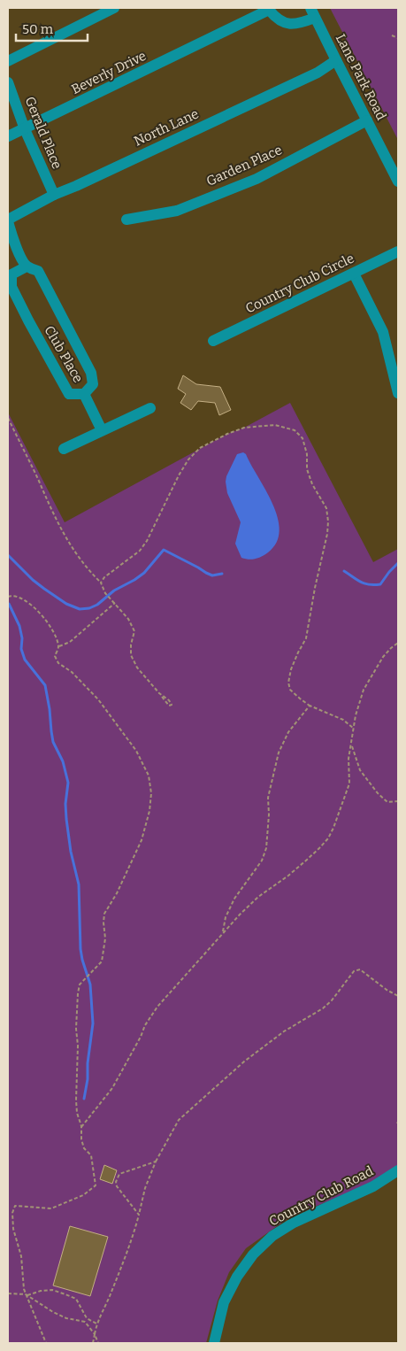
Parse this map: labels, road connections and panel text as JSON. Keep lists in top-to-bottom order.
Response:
{
  "streets": {
    "street": [
      "Beverly Drive",
      "Lane Park Road",
      "North Lane",
      "Gerald Place",
      "Garden Place",
      "Country Club Circle",
      "Club Place",
      "Country Club Road"
    ]
  },
  "crossings": [
    ["Beverly Drive", "Lane Park Road"],
    ["Beverly Drive", "Gerald Place"],
    ["Lane Park Road", "North Lane"],
    ["Lane Park Road", "Garden Place"],
    ["North Lane", "Gerald Place"],
    ["North Lane", "Club Place"]
  ],
  "scale_bar": "50 m"
}
